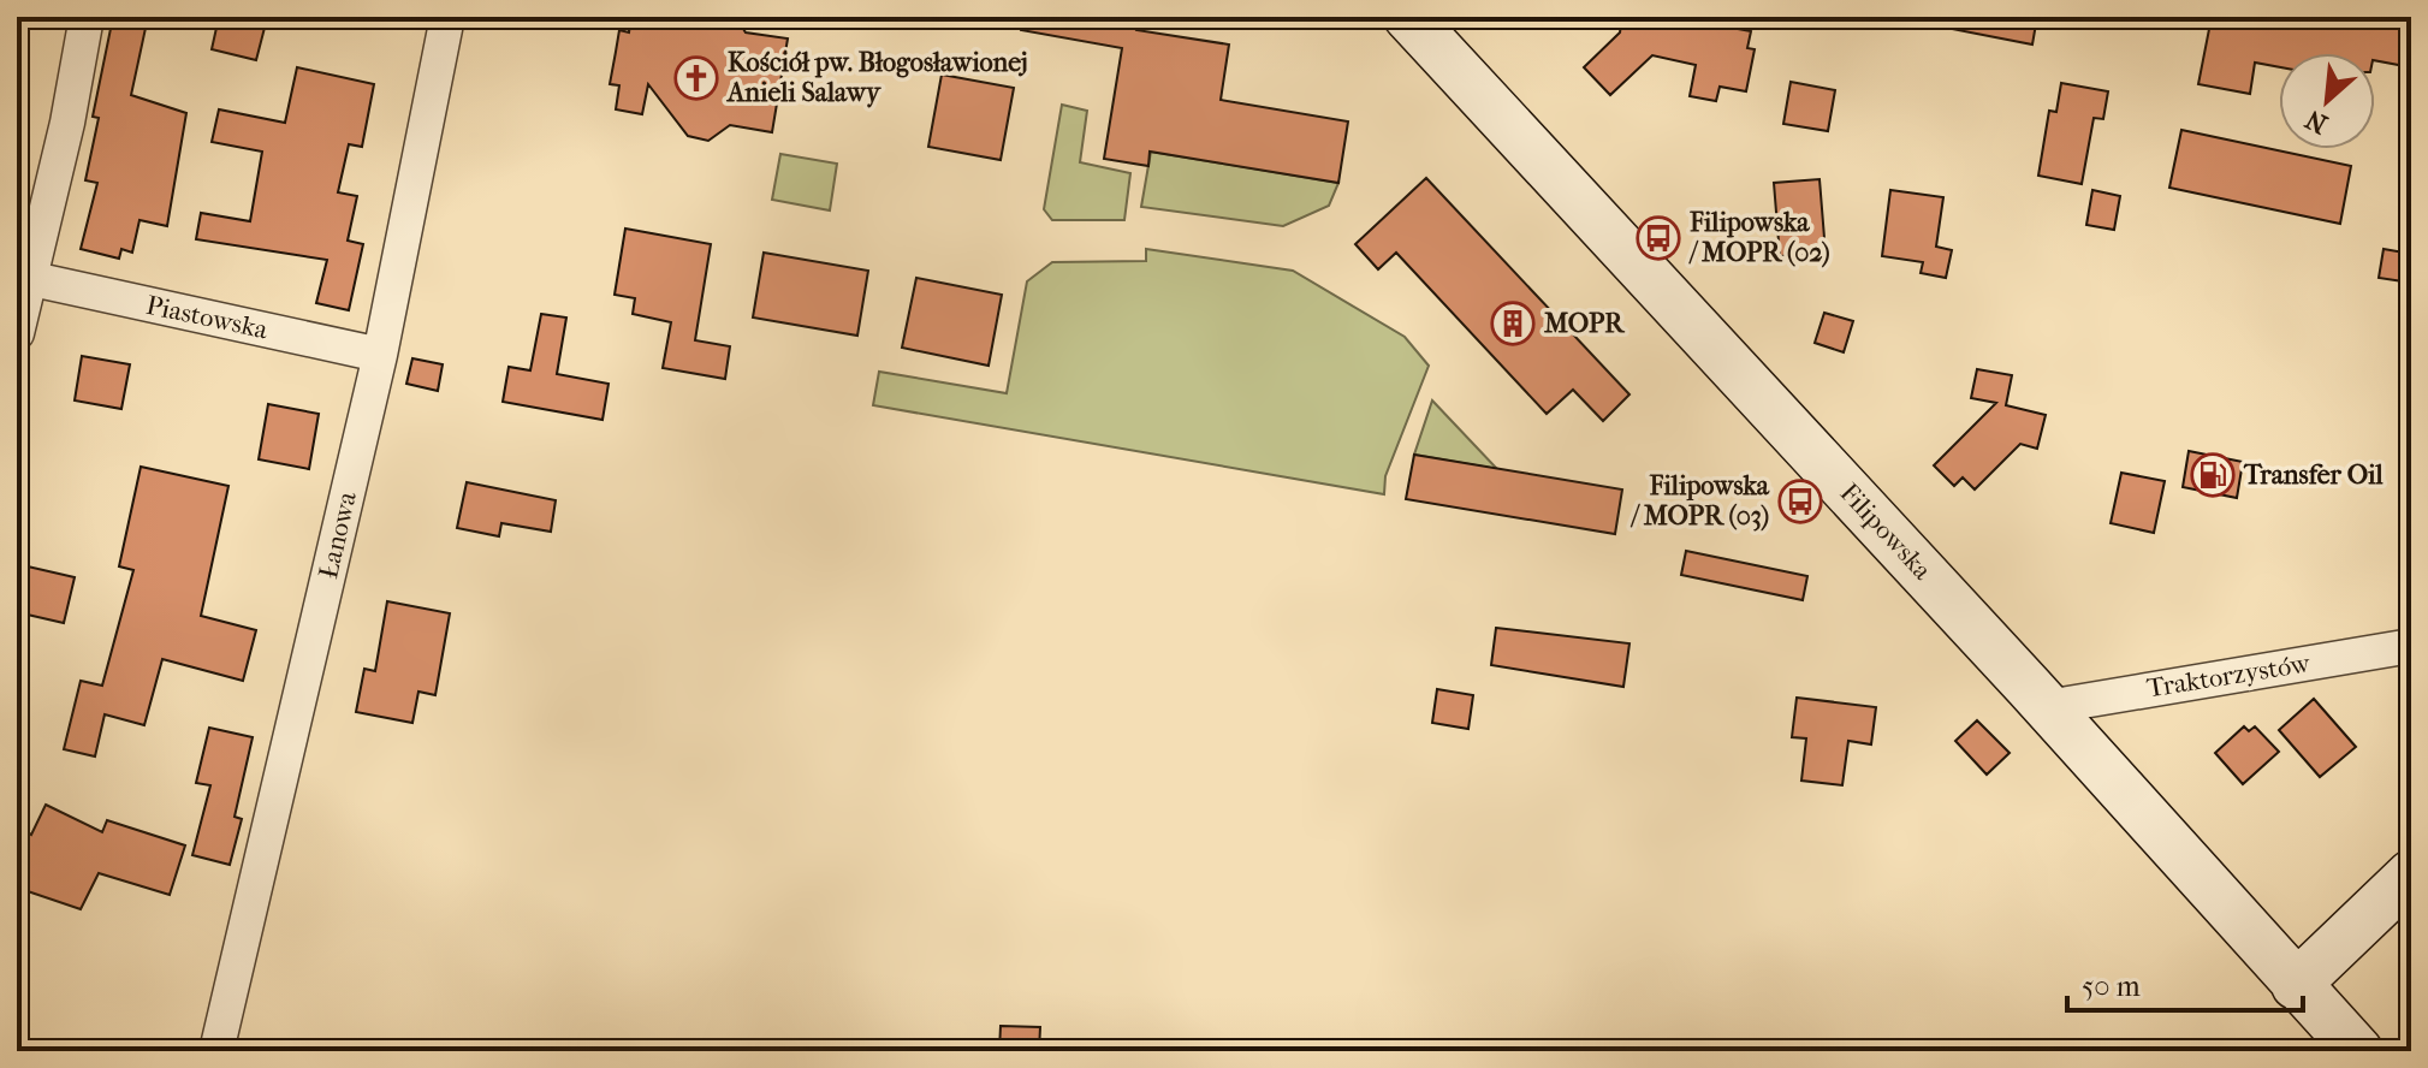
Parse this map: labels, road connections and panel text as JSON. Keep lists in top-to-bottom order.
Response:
{
  "streets": {
    "street": [
      "Piastowska",
      "Filipowska",
      "Łanowa",
      "Traktorzystów"
    ]
  },
  "crossings": [
    ["Piastowska", "Łanowa"],
    ["Filipowska", "Traktorzystów"]
  ],
  "places": {
    "church": ["Kościół pw. Błogosławionej Anieli Salawy"],
    "bus stop": ["Filipowska / MOPR (02)", "Filipowska / MOPR (03)"],
    "building": ["MOPR"],
    "fuel station": ["Transfer Oil"]
  },
  "scale_bar": "50 m",
  "north": "bottom left"
}
